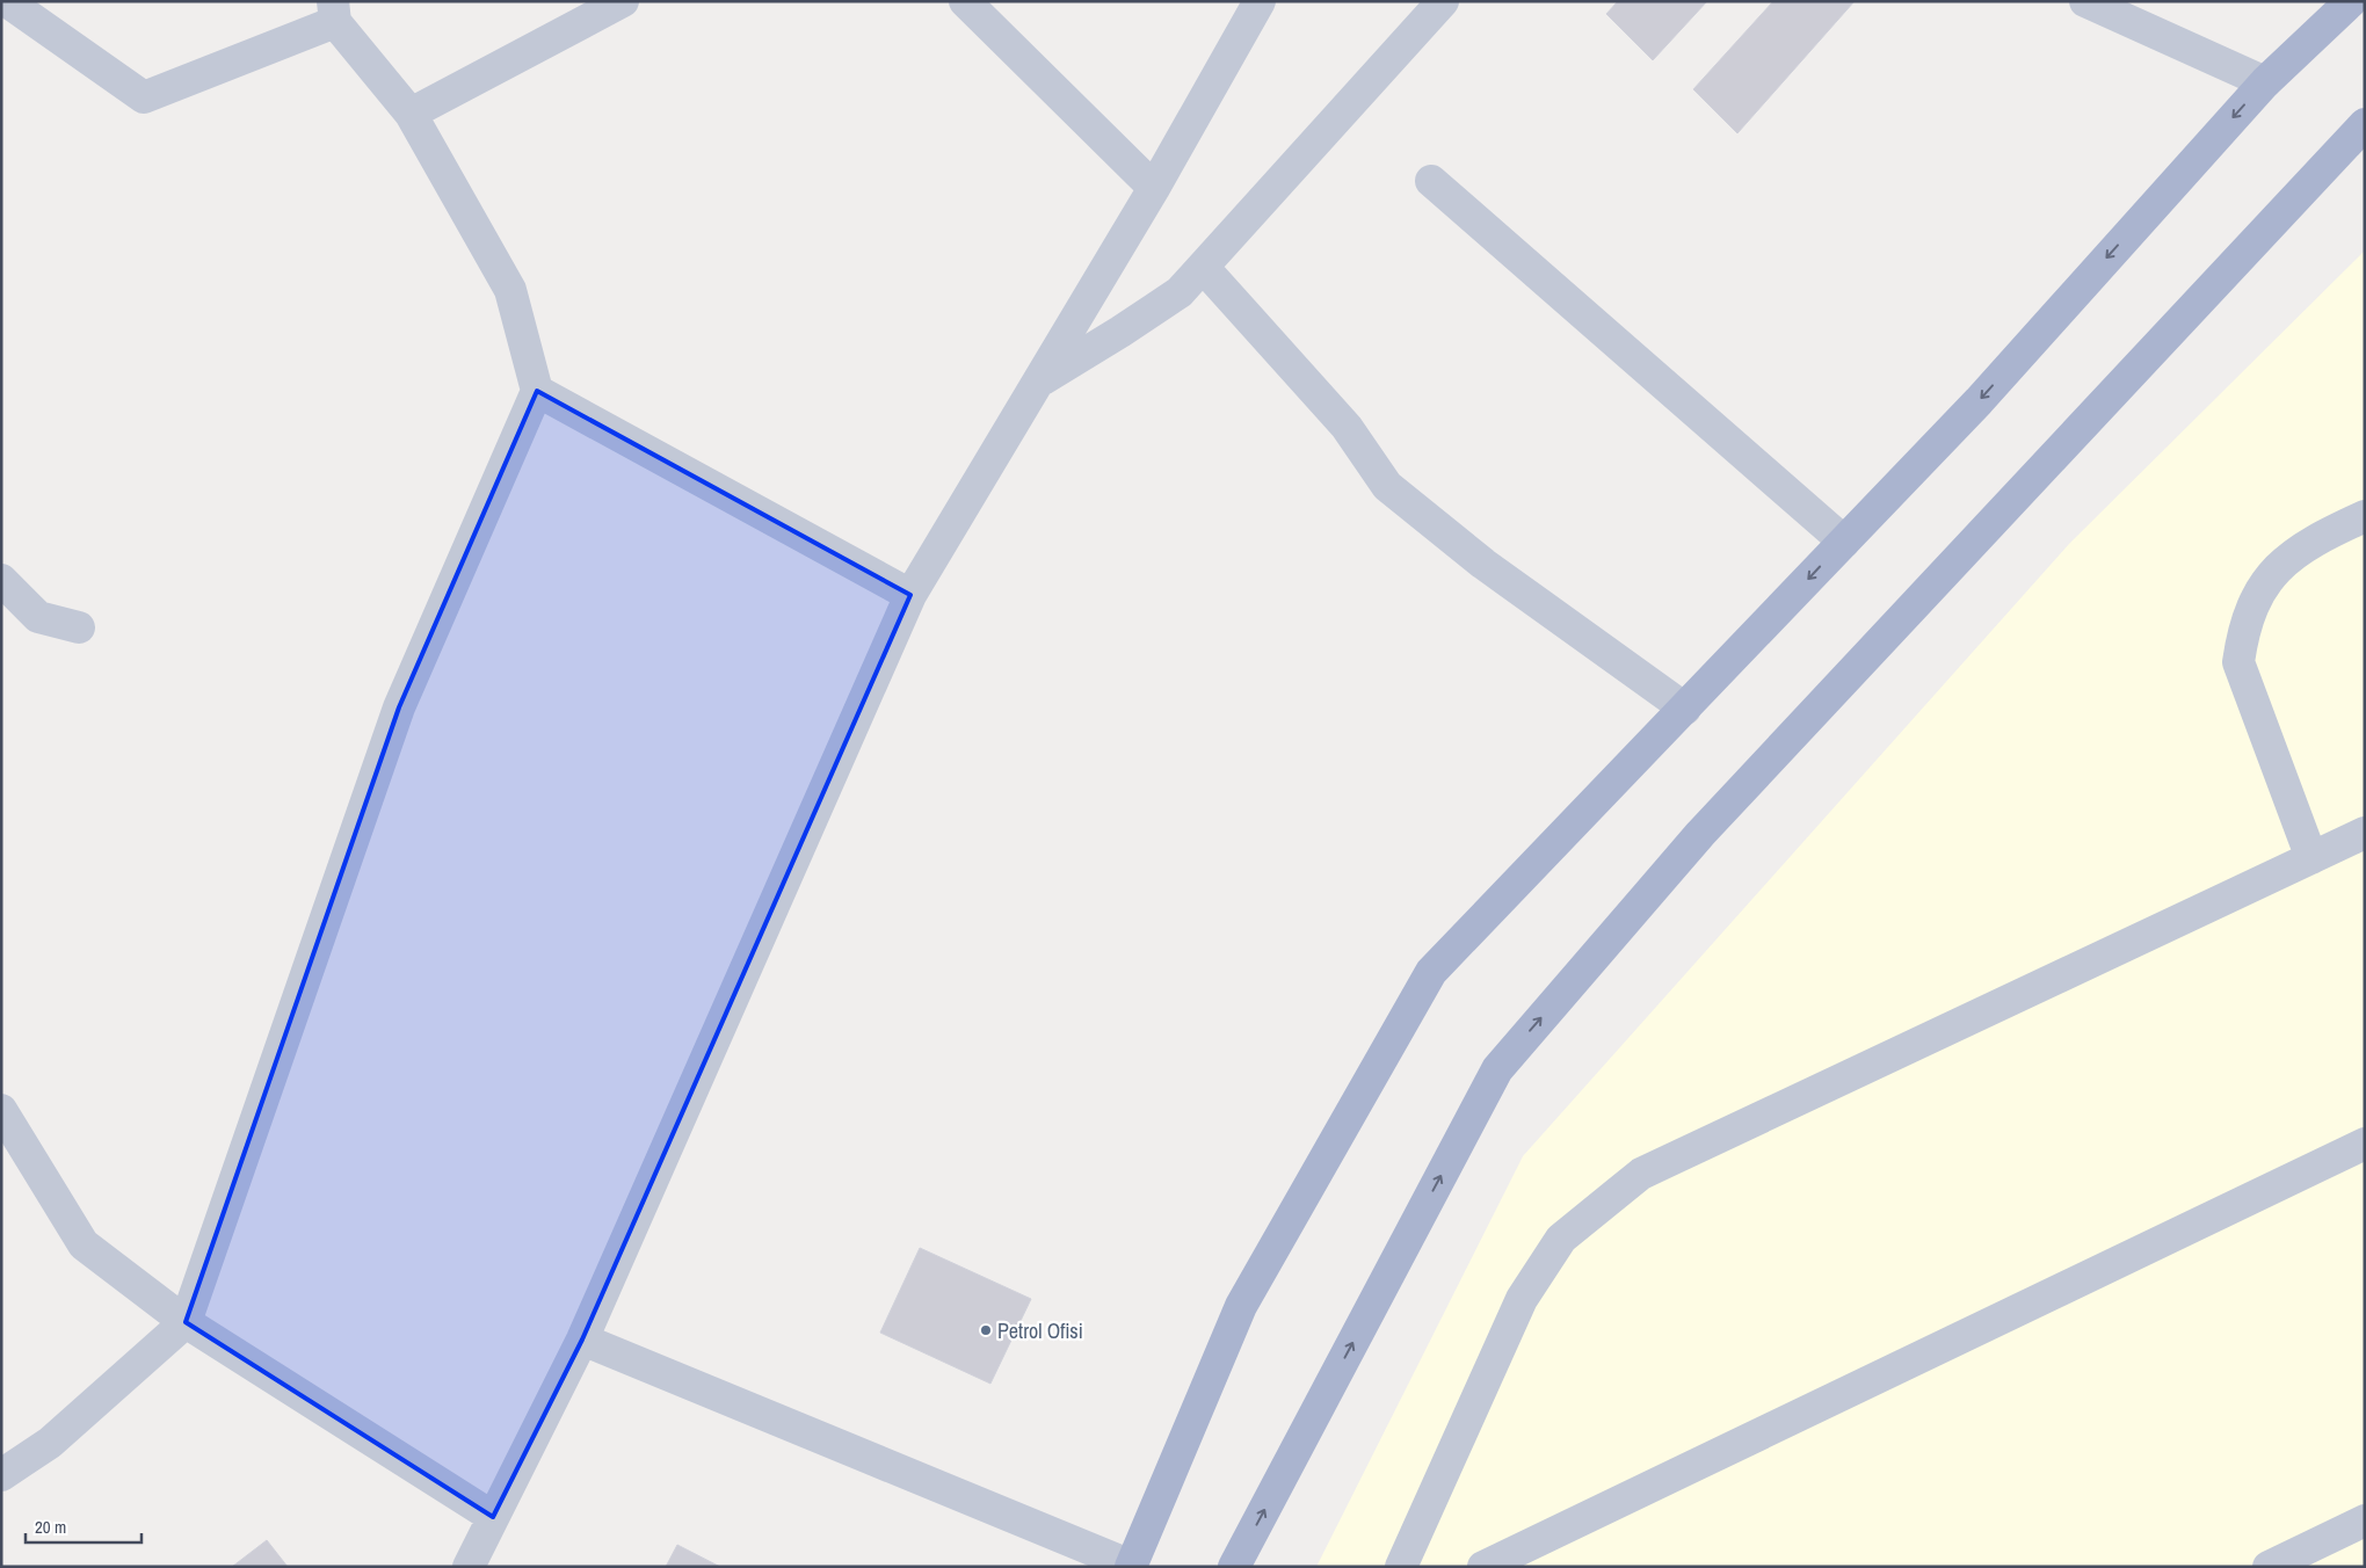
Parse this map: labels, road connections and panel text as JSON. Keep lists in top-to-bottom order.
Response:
{
  "places": ["Petrol Ofisi"],
  "scale_bar": "20 m"
}
